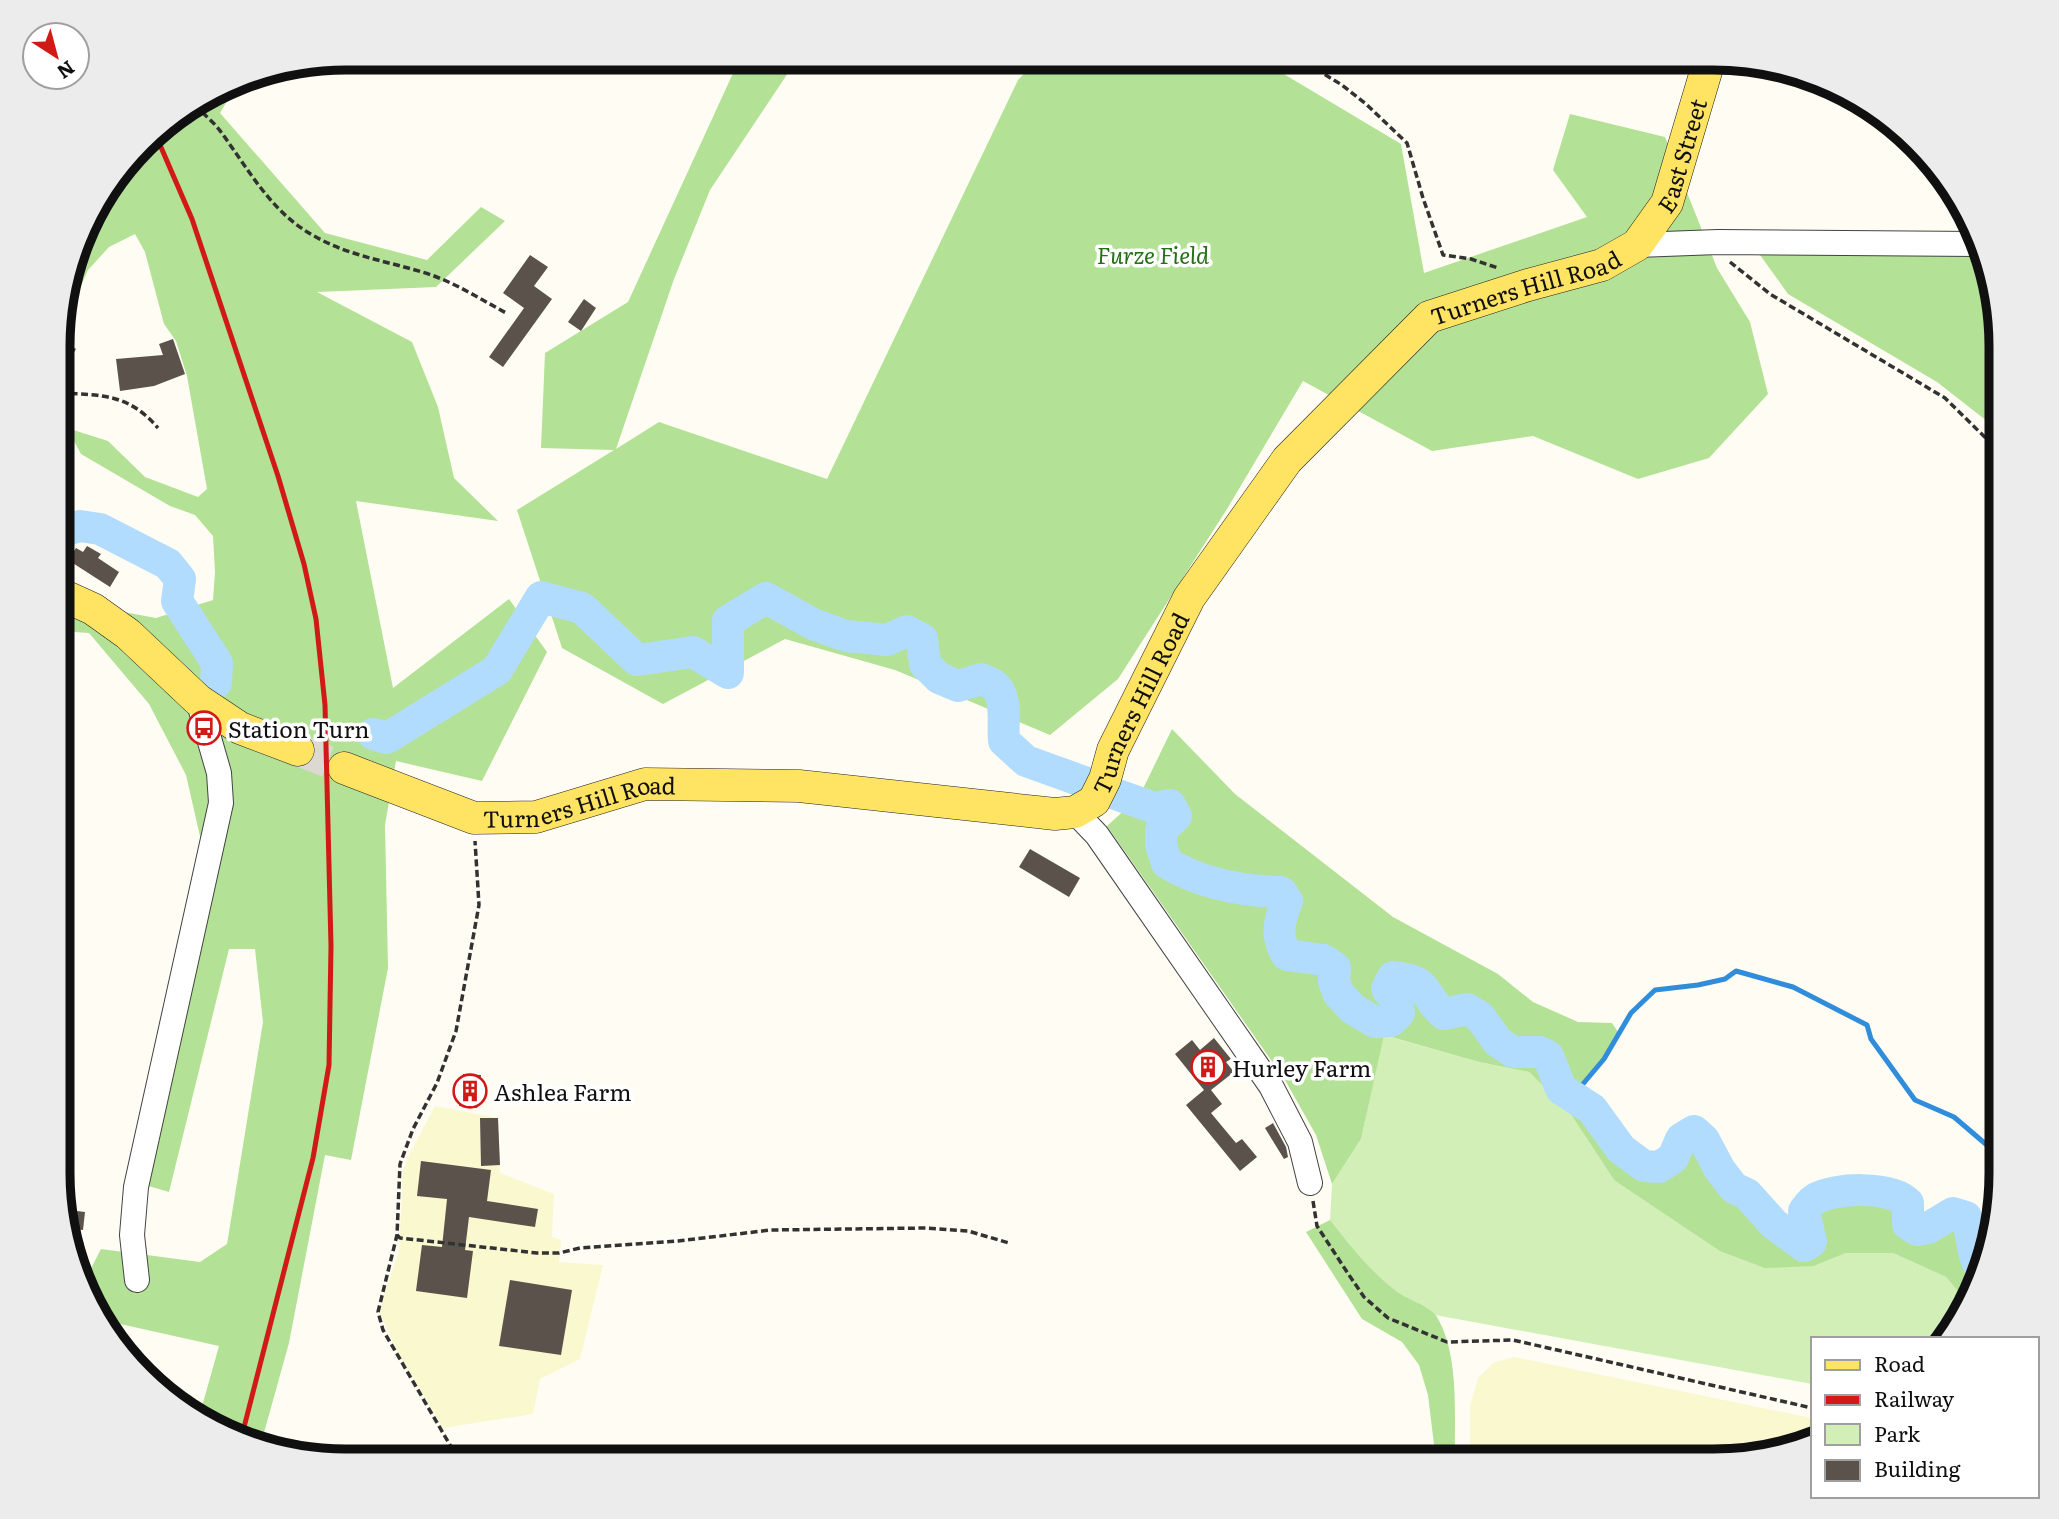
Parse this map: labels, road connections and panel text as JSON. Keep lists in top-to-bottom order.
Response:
{
  "streets": {
    "main road": ["East Street", "Turners Hill Road"]
  },
  "crossings": [
    ["East Street", "Turners Hill Road"]
  ],
  "parks": ["Furze Field"],
  "places": {
    "bus stop": ["Station Turn"],
    "building": ["Hurley Farm", "Ashlea Farm"]
  },
  "legend": [
    "Road",
    "Railway",
    "Park",
    "Building"
  ],
  "north": "bottom right"
}
